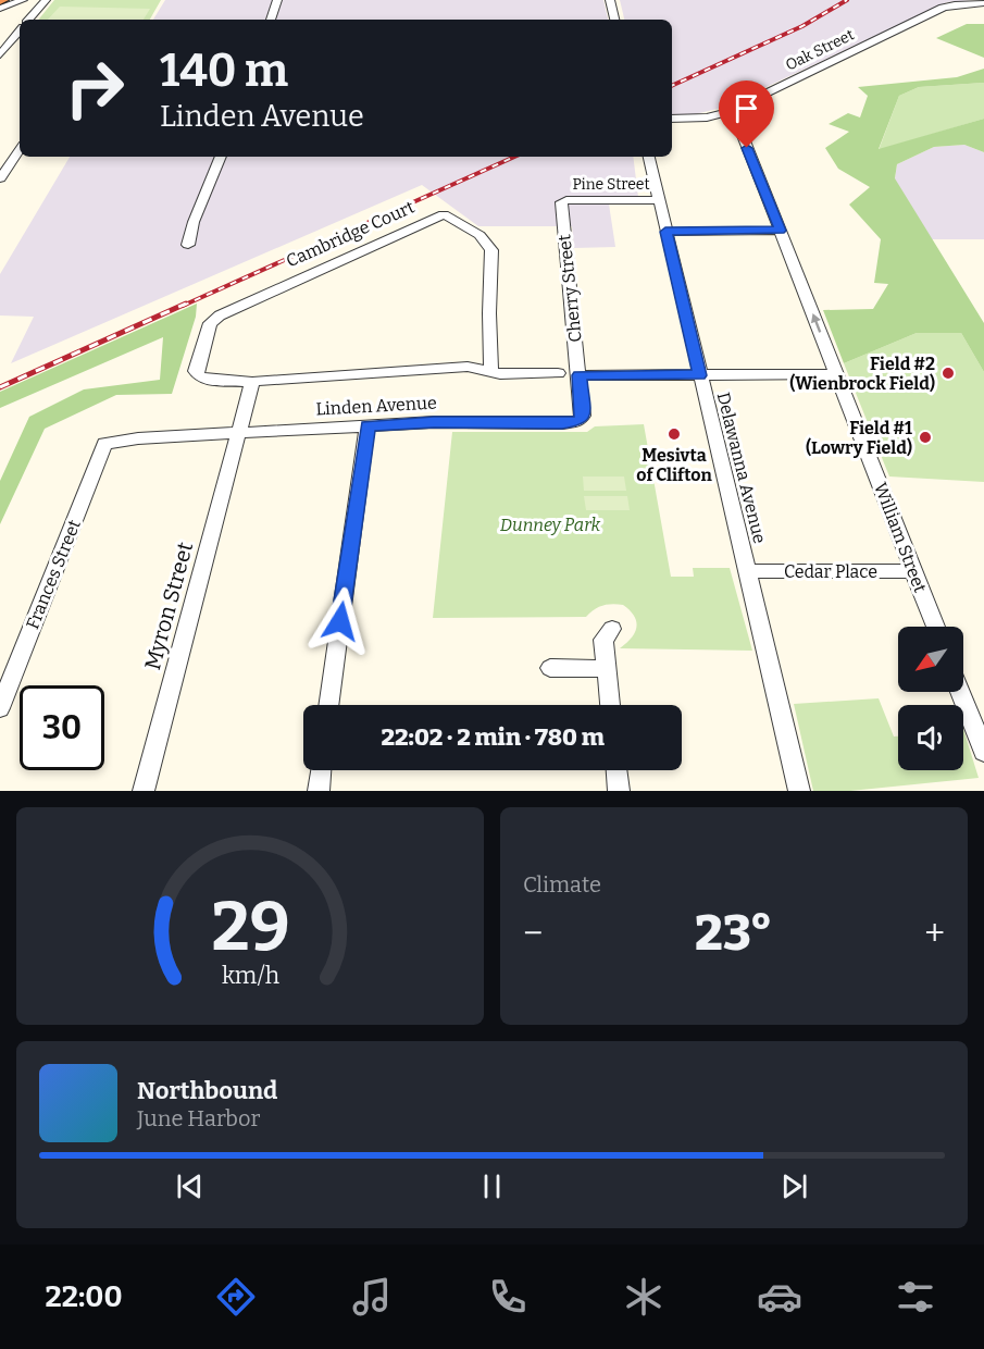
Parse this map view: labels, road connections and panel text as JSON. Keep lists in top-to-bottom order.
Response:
{
  "streets": {
    "street": [
      "Oak Street",
      "Pine Street",
      "Cambridge Court",
      "Cherry Street",
      "Linden Avenue",
      "Delawanna Avenue",
      "William Street",
      "Cedar Place",
      "Frances Street",
      "Myron Street"
    ]
  },
  "crossings": [
    ["Oak Street", "William Street"],
    ["Pine Street", "Cherry Street"],
    ["Pine Street", "Delawanna Avenue"],
    ["Cherry Street", "Linden Avenue"],
    ["Linden Avenue", "Frances Street"],
    ["Linden Avenue", "Myron Street"],
    ["Delawanna Avenue", "Cedar Place"],
    ["William Street", "Cedar Place"]
  ],
  "parks": ["Dunney Park"],
  "places": ["Field #2 (Wienbrock Field)", "Mesivta of Clifton", "Field #1 (Lowry Field)"],
  "north": "bottom left",
  "page": {
    "turn": ["140 m", "Linden Avenue"],
    "limit": "30",
    "trip": "22:02 · 2 min · 780 m",
    "tile": "Climate",
    "heat": ["−", "23°", "+"],
    "song": ["Northbound", "June Harbor"],
    "tabs": "22:00",
    "gauge": ["29", "km/h"]
  }
}
